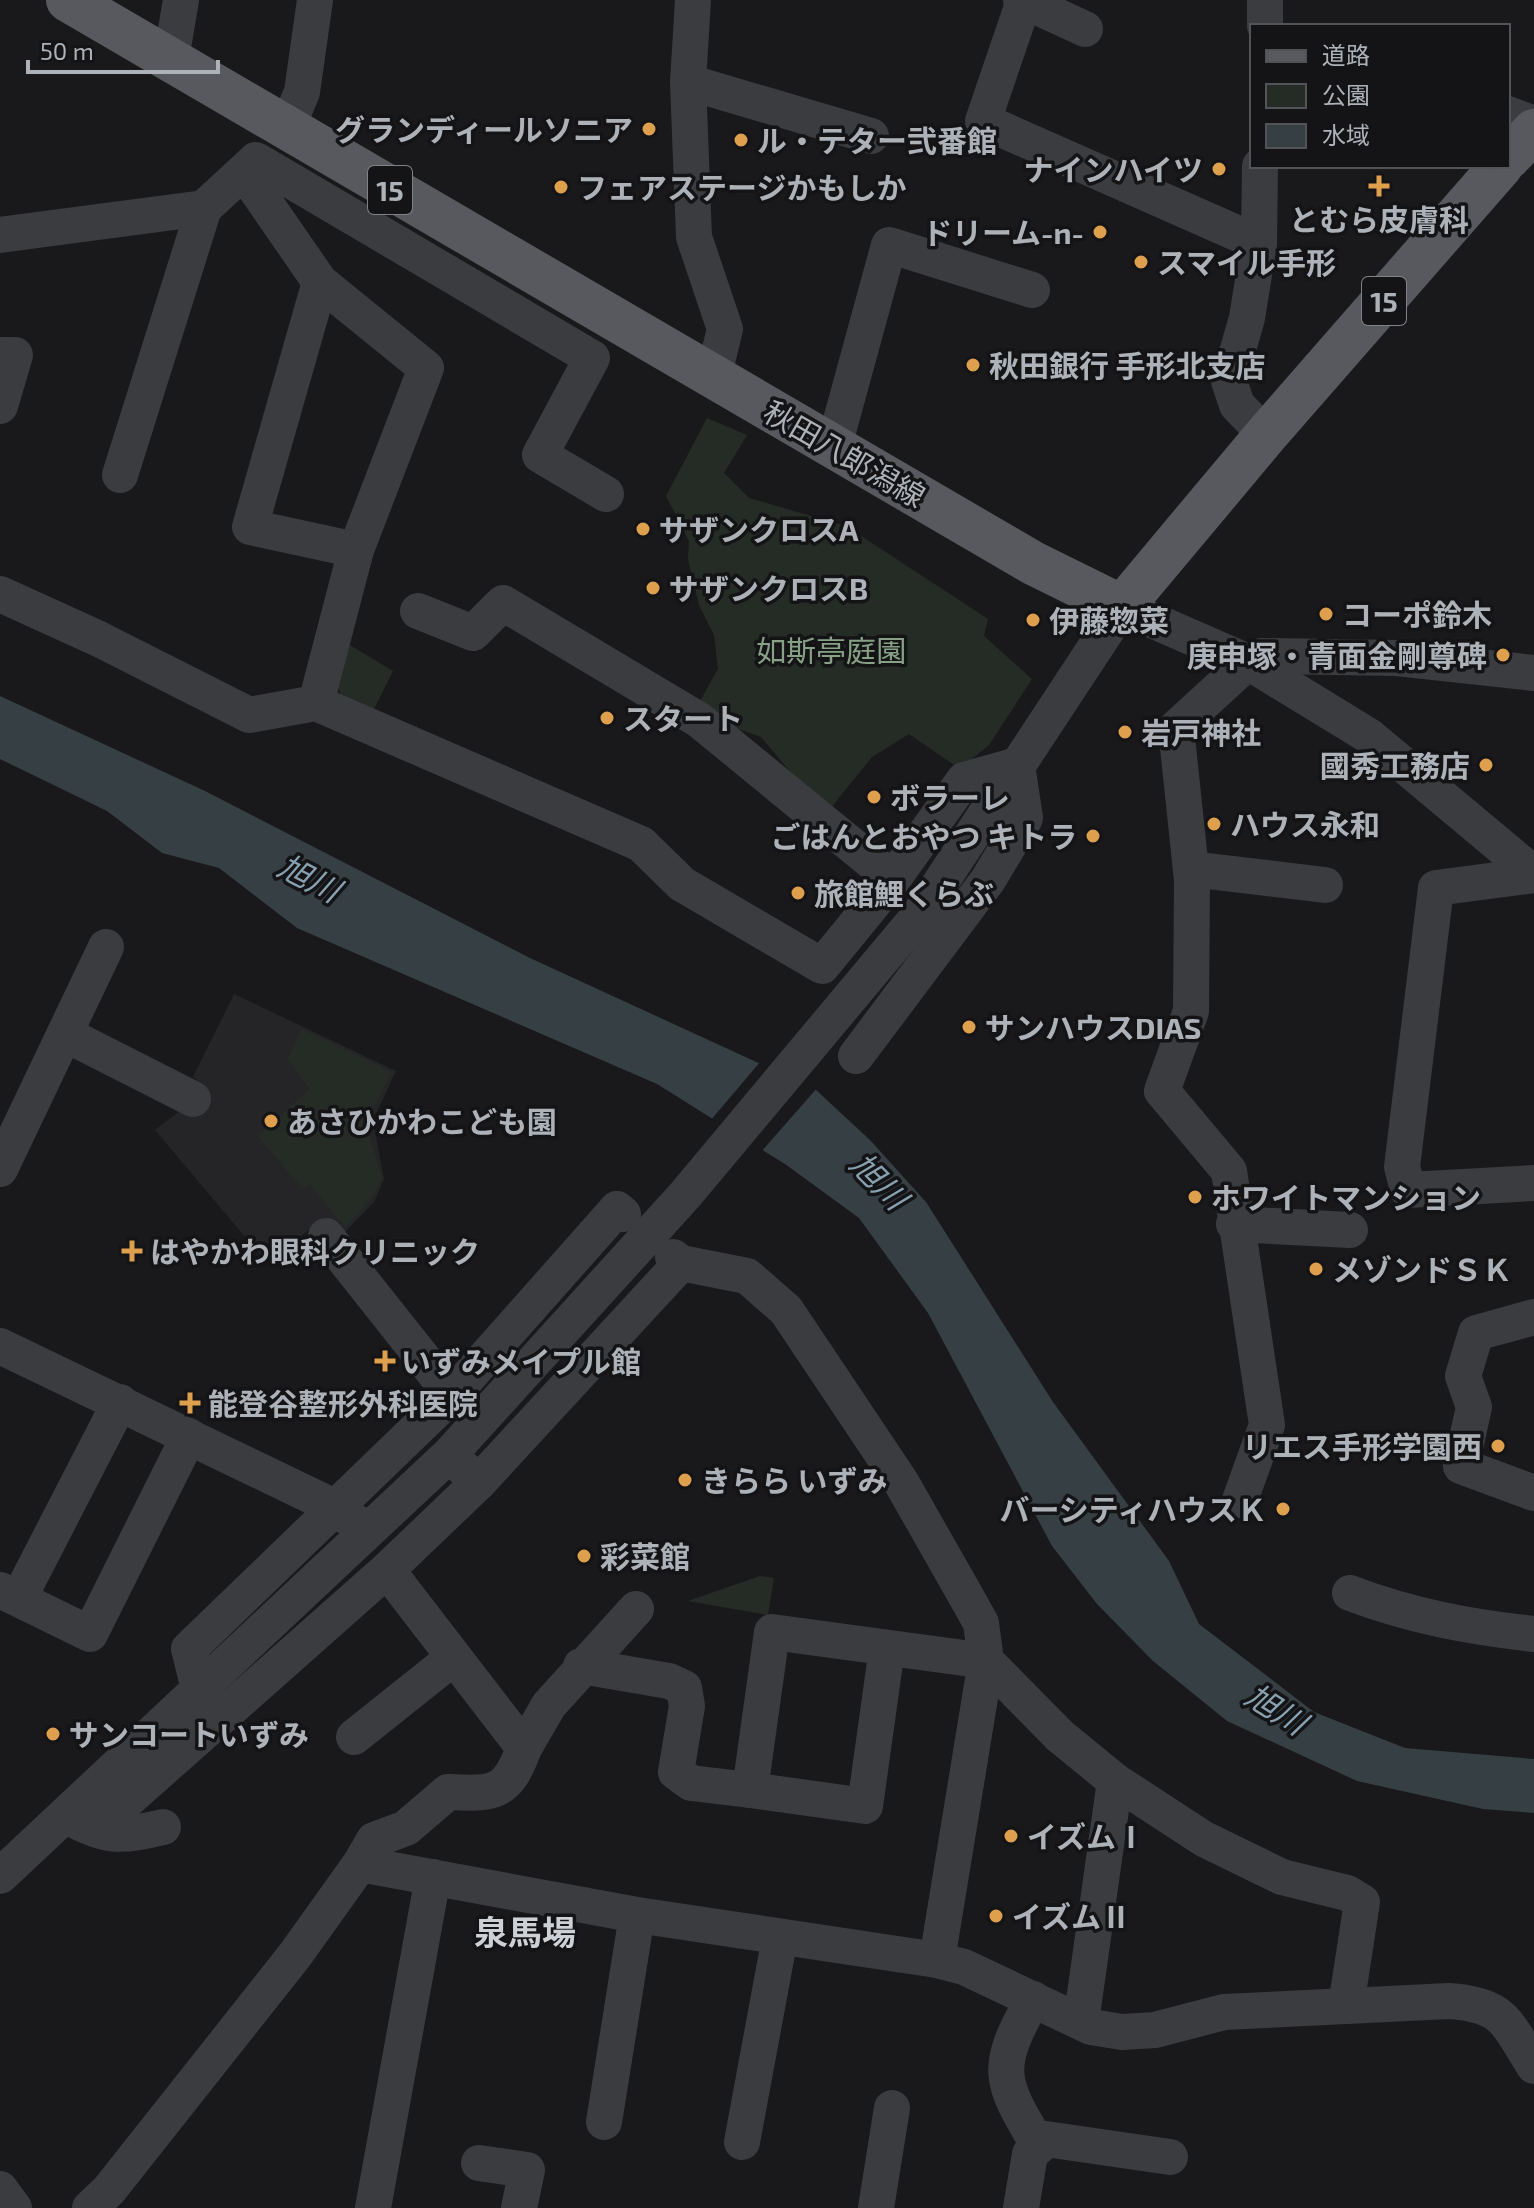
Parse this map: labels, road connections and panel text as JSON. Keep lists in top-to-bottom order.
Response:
{
  "streets": {
    "main road": ["15", "秋田八郎潟線"]
  },
  "crossings": [
    ["15", "秋田八郎潟線"]
  ],
  "districts": ["泉馬場"],
  "water": ["旭川"],
  "parks": ["如斯亭庭園"],
  "places": {
    "other": [
      "グランディールソニア",
      "ル・テター弐番館",
      "ナインハイツ",
      "フェアステージかもしか",
      "ドリーム-n-",
      "スマイル手形",
      "秋田銀行 手形北支店",
      "サザンクロスA",
      "サザンクロスB",
      "コーポ鈴木",
      "伊藤惣菜",
      "庚申塚・青面金剛尊碑",
      "スタート",
      "岩戸神社",
      "國秀工務店",
      "ボラーレ",
      "ハウス永和",
      "ごはんとおやつ キトラ",
      "旅館鯉くらぶ",
      "サンハウスDIAS",
      "あさひかわこども園",
      "ホワイトマンション",
      "メゾンドＳＫ",
      "リエス手形学園西",
      "きらら いずみ",
      "バーシティハウスＫ",
      "彩菜館",
      "サンコートいずみ",
      "イズムⅠ",
      "イズムⅡ"
    ],
    "health": [
      "とむら皮膚科",
      "はやかわ眼科クリニック",
      "いずみメイプル館",
      "能登谷整形外科医院"
    ]
  },
  "legend": ["道路", "公園", "水域"],
  "scale_bar": "50 m"
}
